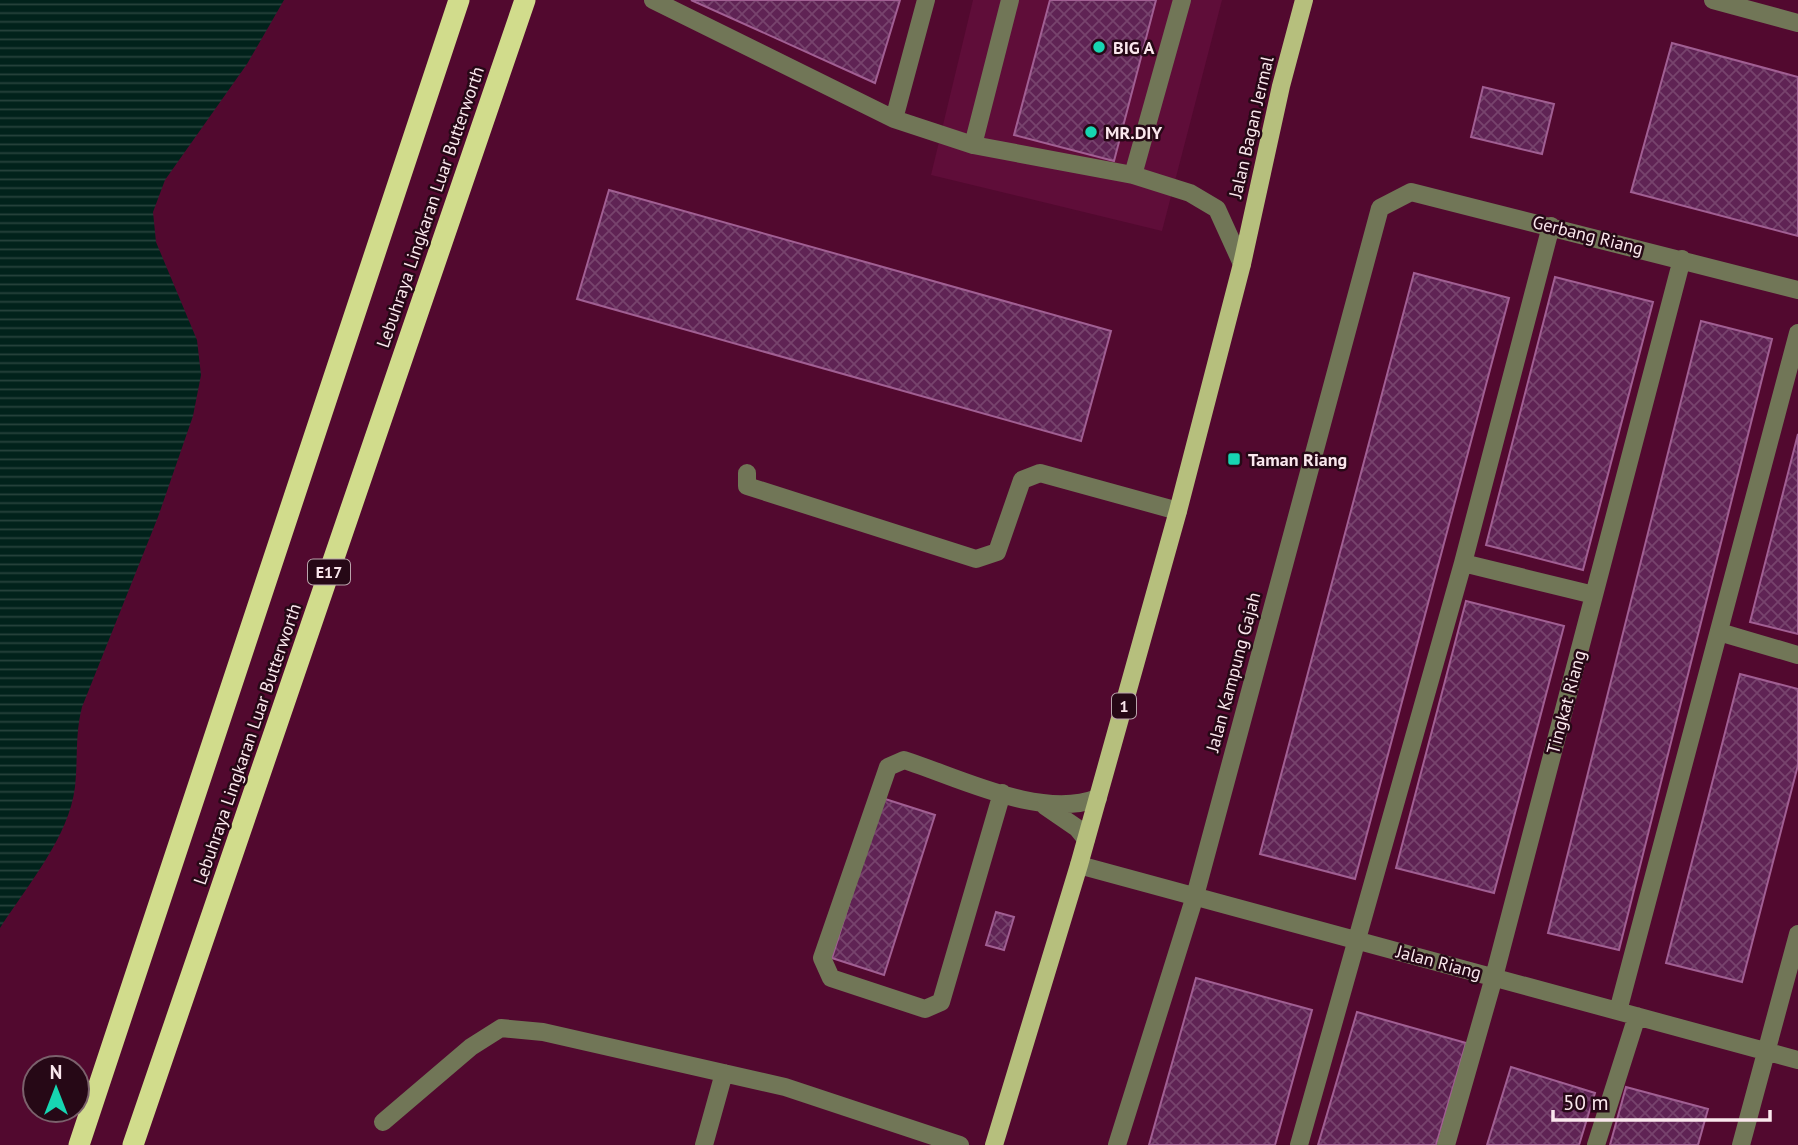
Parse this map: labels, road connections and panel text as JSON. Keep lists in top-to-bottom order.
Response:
{
  "streets": {
    "highway": ["Lebuhraya Lingkaran Luar Butterworth", "E17"],
    "main road": ["Jalan Bagan Jermal", "1"],
    "street": [
      "Gerbang Riang",
      "Jalan Kampung Gajah",
      "Tingkat Riang",
      "Jalan Riang"
    ]
  },
  "crossings": [
    ["Jalan Bagan Jermal", "1"],
    ["Gerbang Riang", "Jalan Kampung Gajah"],
    ["Gerbang Riang", "Tingkat Riang"],
    ["Jalan Kampung Gajah", "Jalan Riang"],
    ["Tingkat Riang", "Jalan Riang"],
    ["1", "Jalan Riang"]
  ],
  "places": {
    "other": ["BIG A", "MR.DIY"],
    "transit": ["Taman Riang"]
  },
  "scale_bar": "50 m",
  "north": "top"
}
